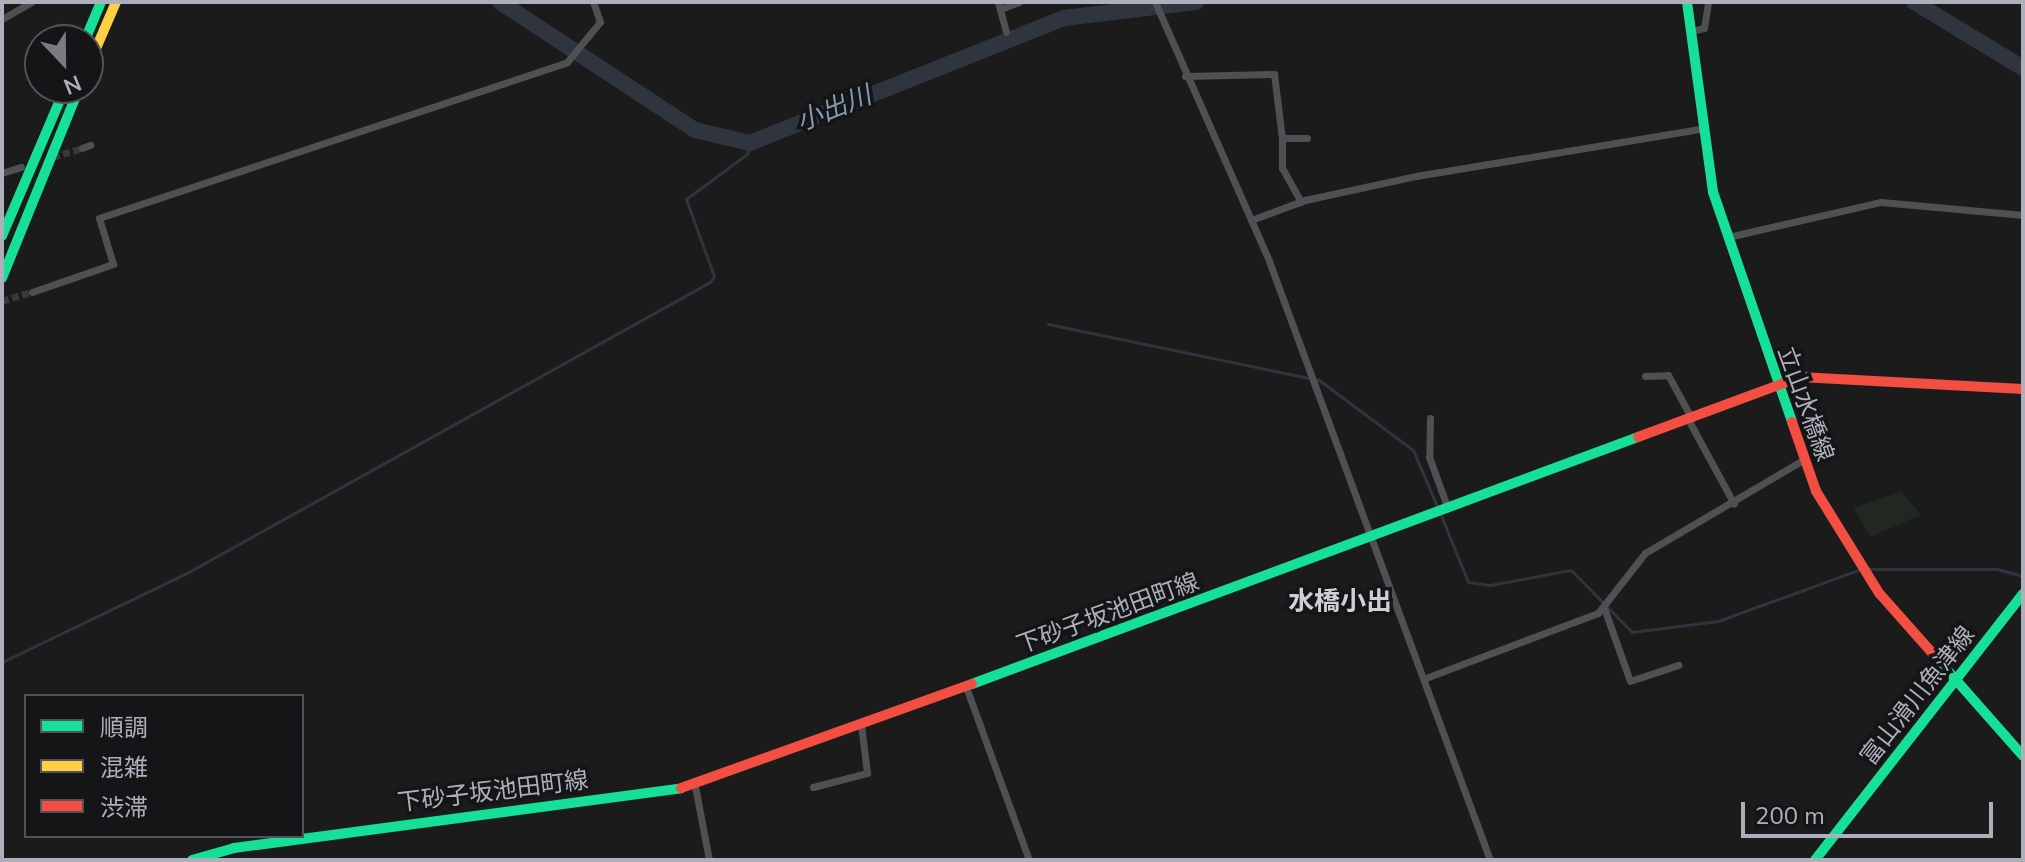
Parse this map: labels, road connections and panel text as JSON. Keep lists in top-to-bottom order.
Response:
{
  "streets": {
    "main road": ["立山水橋線", "下砂子坂池田町線", "富山滑川魚津線"]
  },
  "crossings": [
    ["立山水橋線", "下砂子坂池田町線"],
    ["立山水橋線", "富山滑川魚津線"]
  ],
  "districts": ["水橋小出"],
  "water": ["小出川"],
  "legend": ["順調", "混雑", "渋滞"],
  "scale_bar": "200 m",
  "north": "bottom"
}
